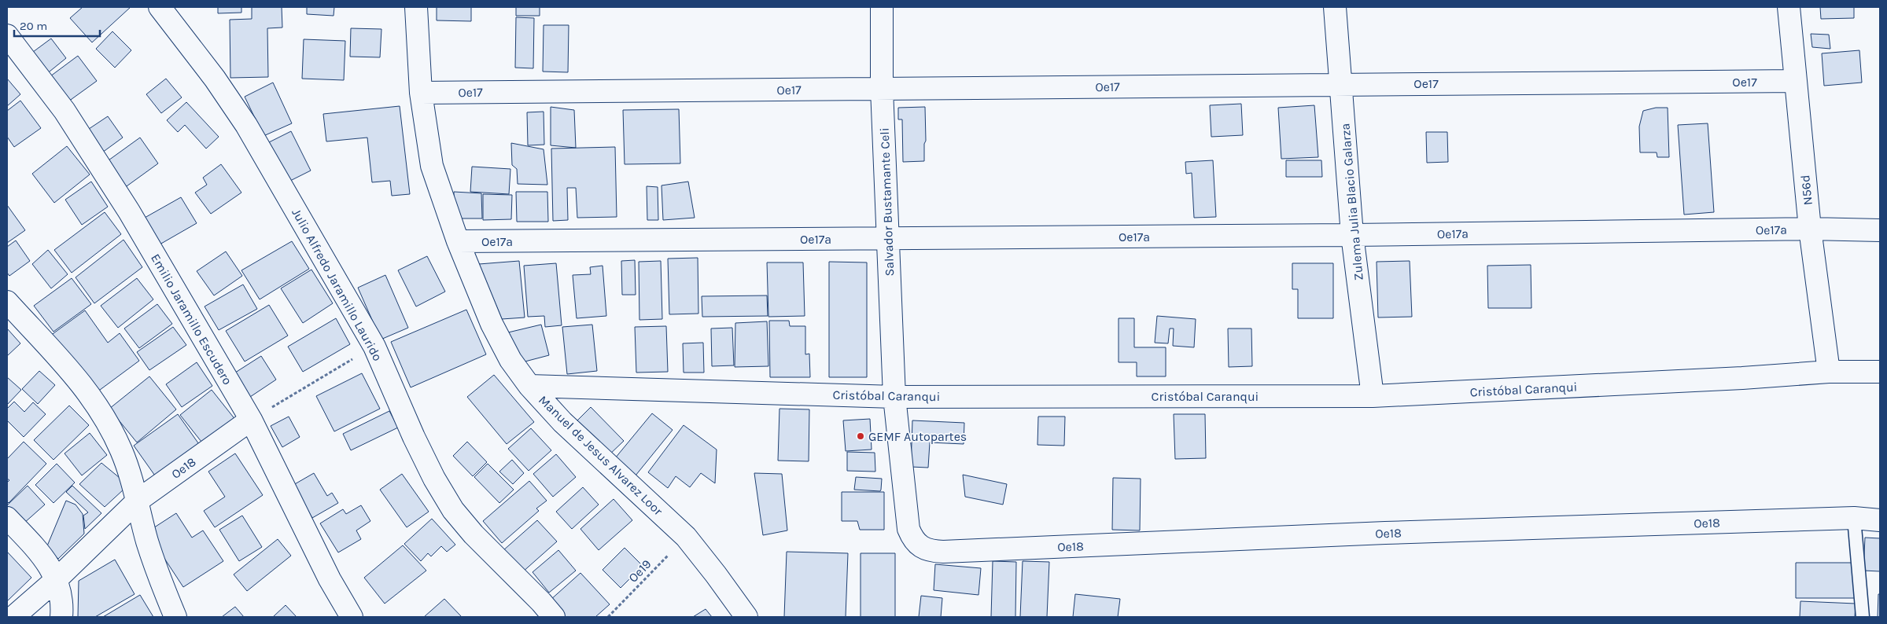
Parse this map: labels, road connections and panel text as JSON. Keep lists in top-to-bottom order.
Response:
{
  "streets": {
    "street": [
      "Oe17",
      "N56d",
      "Salvador Bustamante Celi",
      "Zulema Julia Blacio Galarza",
      "Oe17a",
      "Julio Alfredo Jaramillo Laurido",
      "Emilio Jaramillo Escudero",
      "Cristóbal Caranqui",
      "Manuel de Jesus Alvarez Loor",
      "Oe18"
    ],
    "path": ["Oe19"]
  },
  "crossings": [
    ["Oe17", "N56d"],
    ["Oe17", "Salvador Bustamante Celi"],
    ["Oe17", "Zulema Julia Blacio Galarza"],
    ["Oe17", "Manuel de Jesus Alvarez Loor"],
    ["N56d", "Oe17a"],
    ["N56d", "Cristóbal Caranqui"],
    ["Salvador Bustamante Celi", "Oe17a"],
    ["Salvador Bustamante Celi", "Cristóbal Caranqui"],
    ["Salvador Bustamante Celi", "Oe18"],
    ["Zulema Julia Blacio Galarza", "Oe17a"],
    ["Zulema Julia Blacio Galarza", "Cristóbal Caranqui"],
    ["Oe17a", "Manuel de Jesus Alvarez Loor"],
    ["Emilio Jaramillo Escudero", "Oe18"],
    ["Cristóbal Caranqui", "Manuel de Jesus Alvarez Loor"],
    ["Manuel de Jesus Alvarez Loor", "Oe19"]
  ],
  "places": ["GEMF Autopartes"],
  "scale_bar": "20 m"
}
